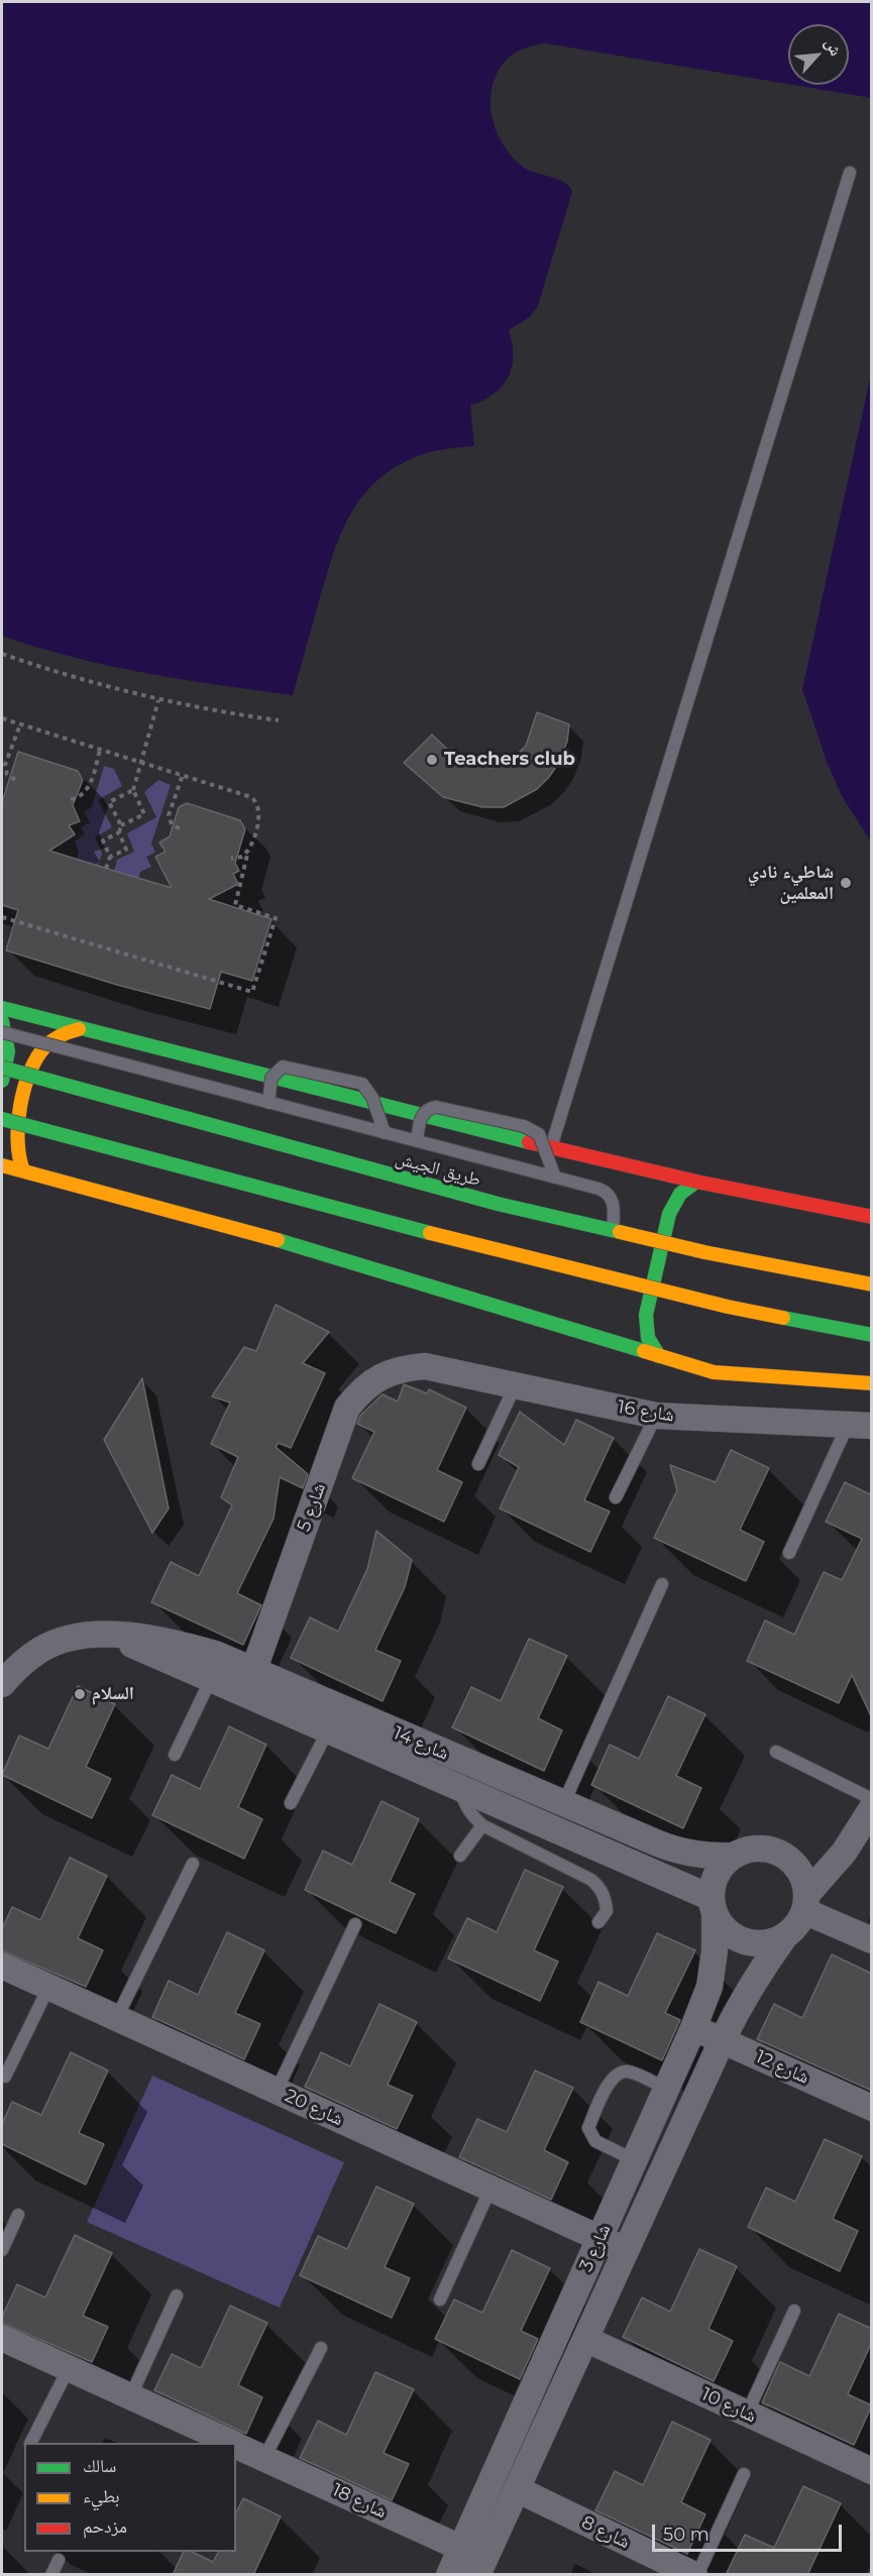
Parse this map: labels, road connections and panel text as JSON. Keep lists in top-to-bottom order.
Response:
{
  "streets": {
    "highway": ["طريق الجيش"],
    "street": [
      "شارع 16",
      "شارع 5",
      "شارع 14",
      "شارع 12",
      "شارع 20",
      "شارع 3",
      "شارع 10",
      "شارع 18",
      "شارع 8"
    ]
  },
  "crossings": [
    ["شارع 16", "شارع 5"],
    ["شارع 5", "شارع 14"],
    ["شارع 14", "شارع 3"],
    ["شارع 12", "شارع 3"],
    ["شارع 20", "شارع 3"],
    ["شارع 3", "شارع 10"],
    ["شارع 3", "شارع 18"],
    ["شارع 3", "شارع 8"]
  ],
  "places": ["Teachers club", "شاطيء نادي المعلمين", "السلام"],
  "legend": ["سالك", "بطيء", "مزدحم"],
  "scale_bar": "50 m",
  "north": "top right"
}
